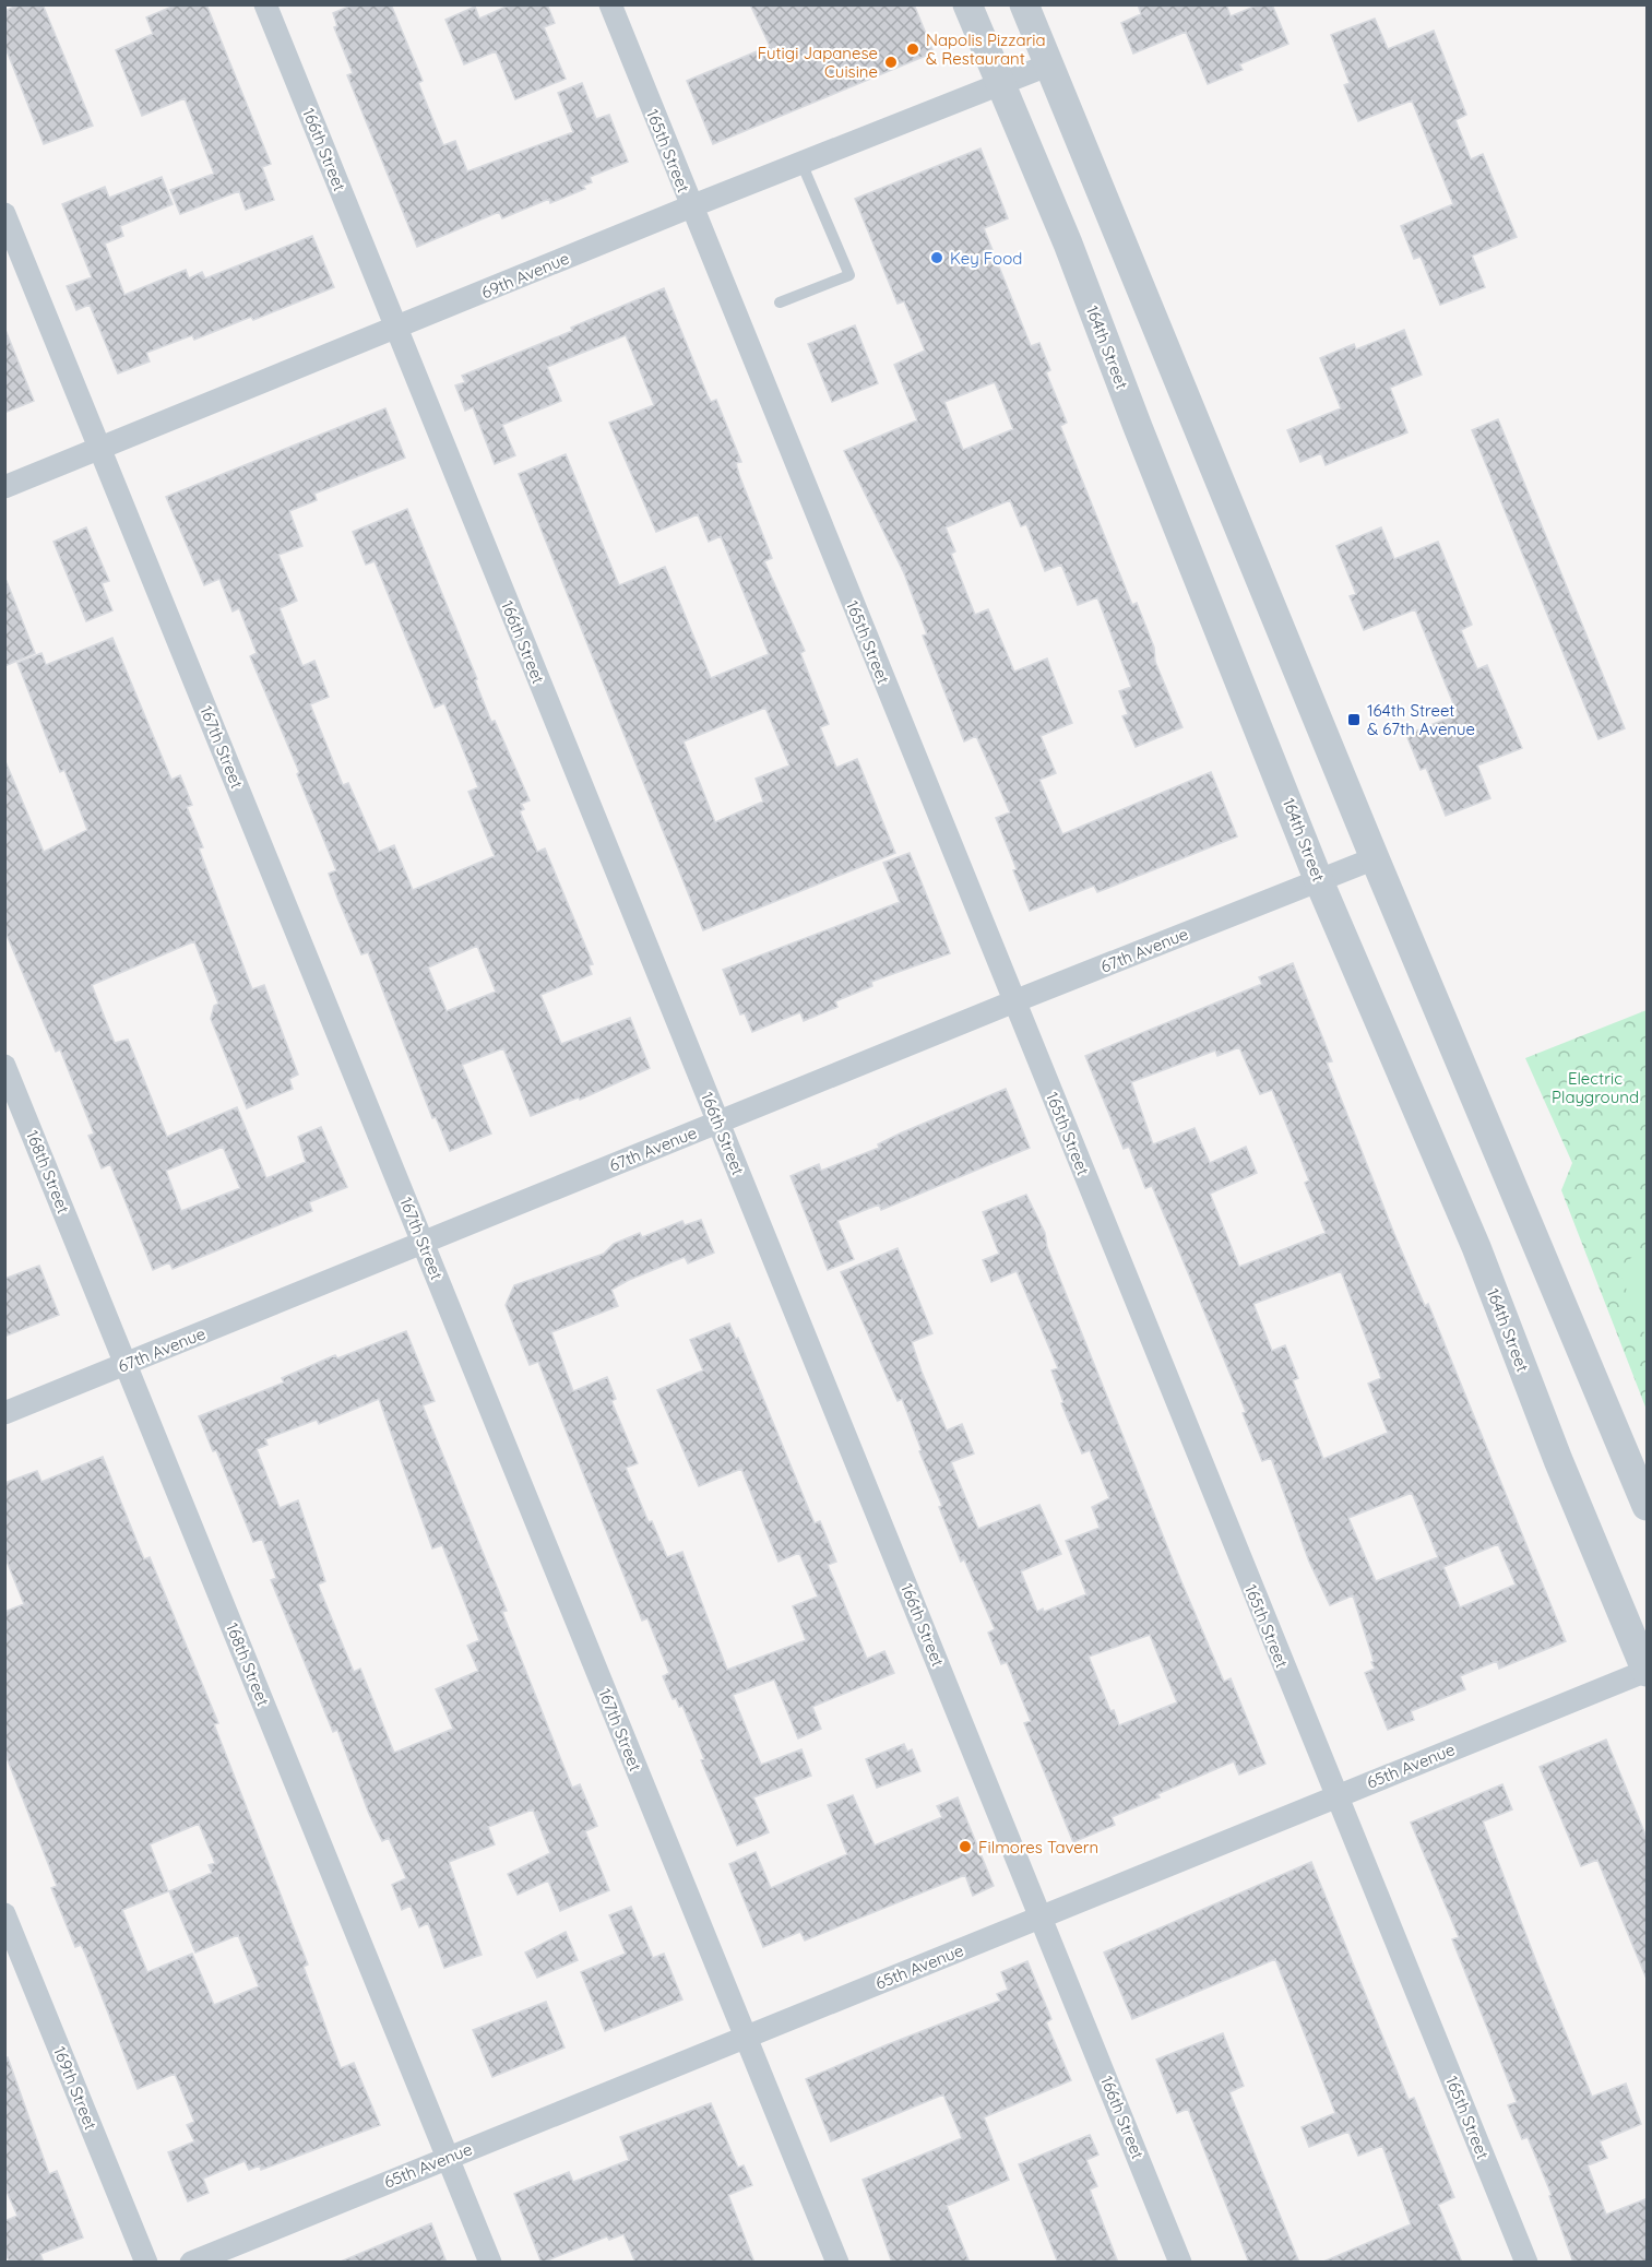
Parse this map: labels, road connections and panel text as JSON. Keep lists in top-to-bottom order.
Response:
{
  "streets": {
    "street": [
      "166th Street",
      "165th Street",
      "69th Avenue",
      "164th Street",
      "167th Street",
      "67th Avenue",
      "168th Street",
      "65th Avenue",
      "169th Street"
    ]
  },
  "crossings": [
    ["166th Street", "69th Avenue"],
    ["166th Street", "67th Avenue"],
    ["166th Street", "65th Avenue"],
    ["165th Street", "69th Avenue"],
    ["165th Street", "67th Avenue"],
    ["165th Street", "65th Avenue"],
    ["69th Avenue", "164th Street"],
    ["69th Avenue", "167th Street"],
    ["164th Street", "67th Avenue"],
    ["164th Street", "65th Avenue"],
    ["167th Street", "67th Avenue"],
    ["167th Street", "65th Avenue"],
    ["67th Avenue", "168th Street"],
    ["168th Street", "65th Avenue"]
  ],
  "parks": ["Electric Playground"],
  "places": {
    "other": [
      "Napolis Pizzaria & Restaurant",
      "Futigi Japanese Cuisine",
      "Key Food",
      "Filmores Tavern"
    ],
    "transit": ["164th Street & 67th Avenue"]
  }
}
